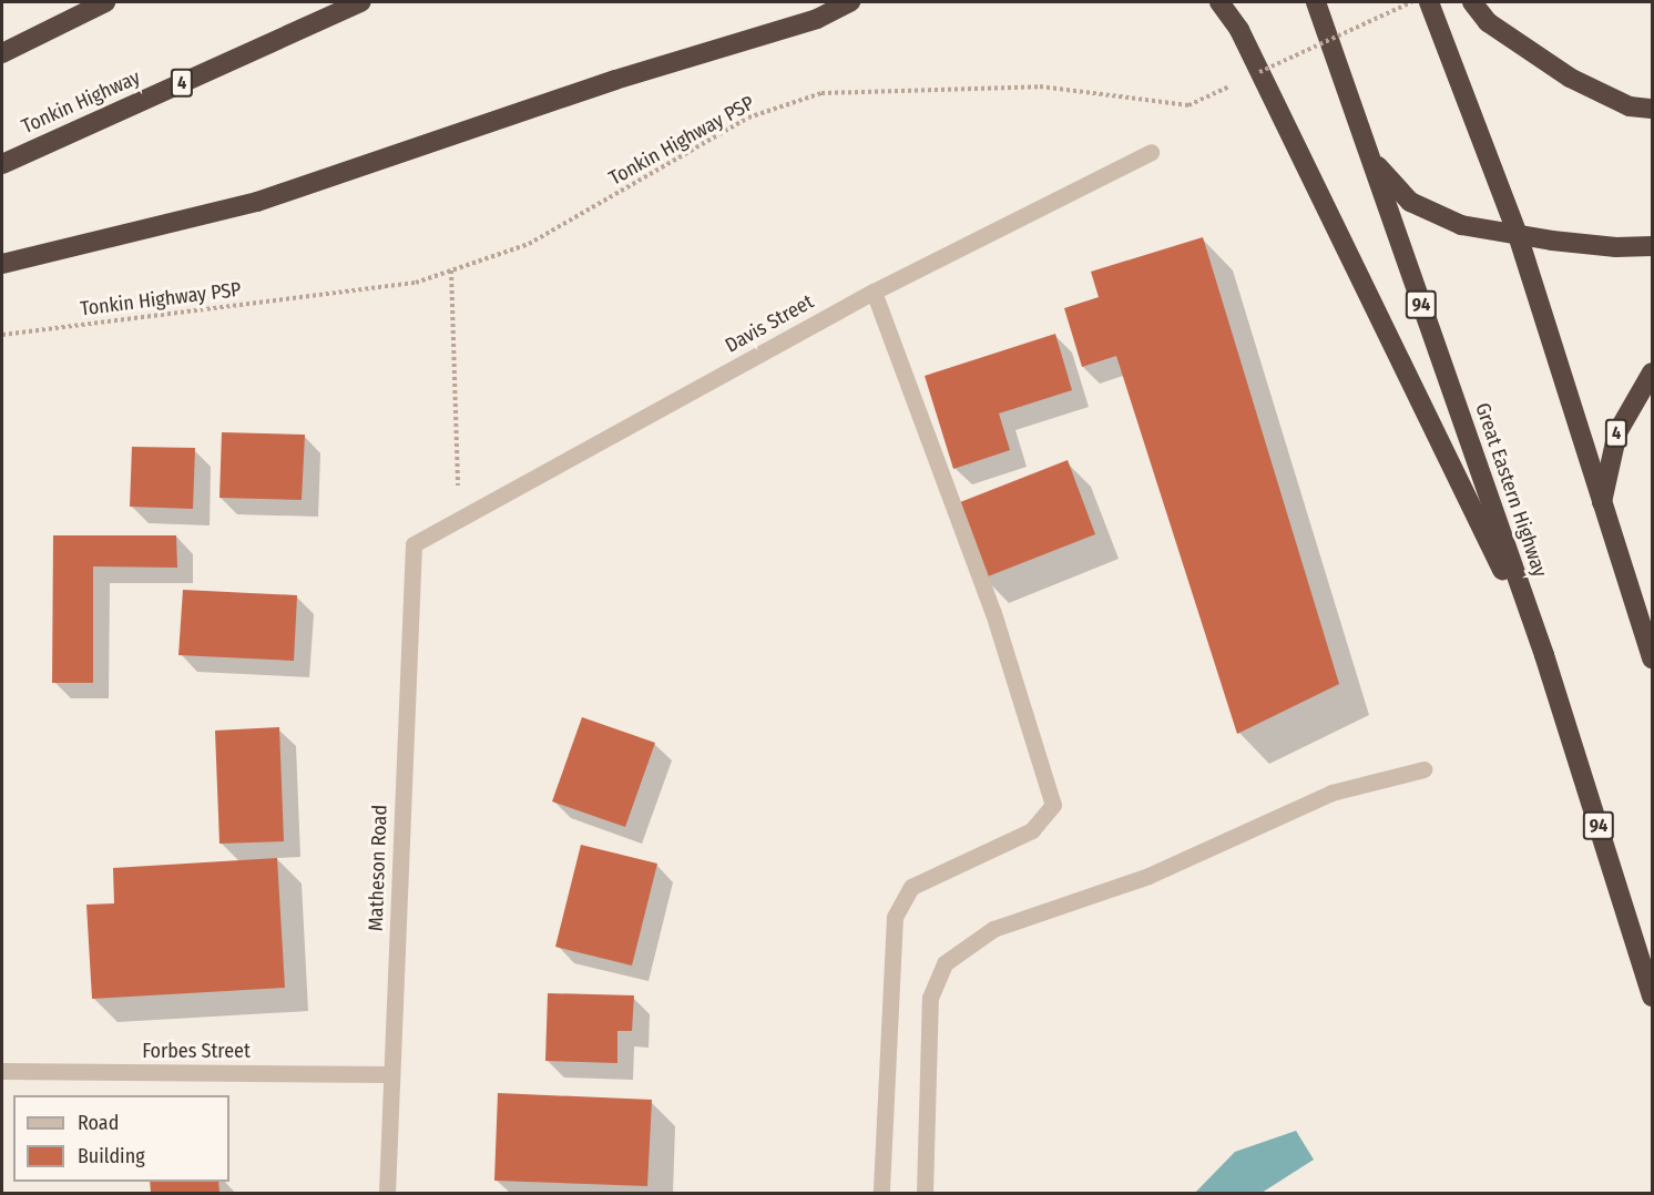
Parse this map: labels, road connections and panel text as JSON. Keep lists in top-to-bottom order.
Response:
{
  "streets": {
    "highway": [
      "4",
      "Tonkin Highway",
      "94",
      "Great Eastern Highway"
    ],
    "street": ["Davis Street", "Matheson Road", "Forbes Street"],
    "path": ["Tonkin Highway PSP"]
  },
  "crossings": [
    ["Davis Street", "Matheson Road"],
    ["Matheson Road", "Forbes Street"]
  ],
  "legend": ["Road", "Building"]
}
